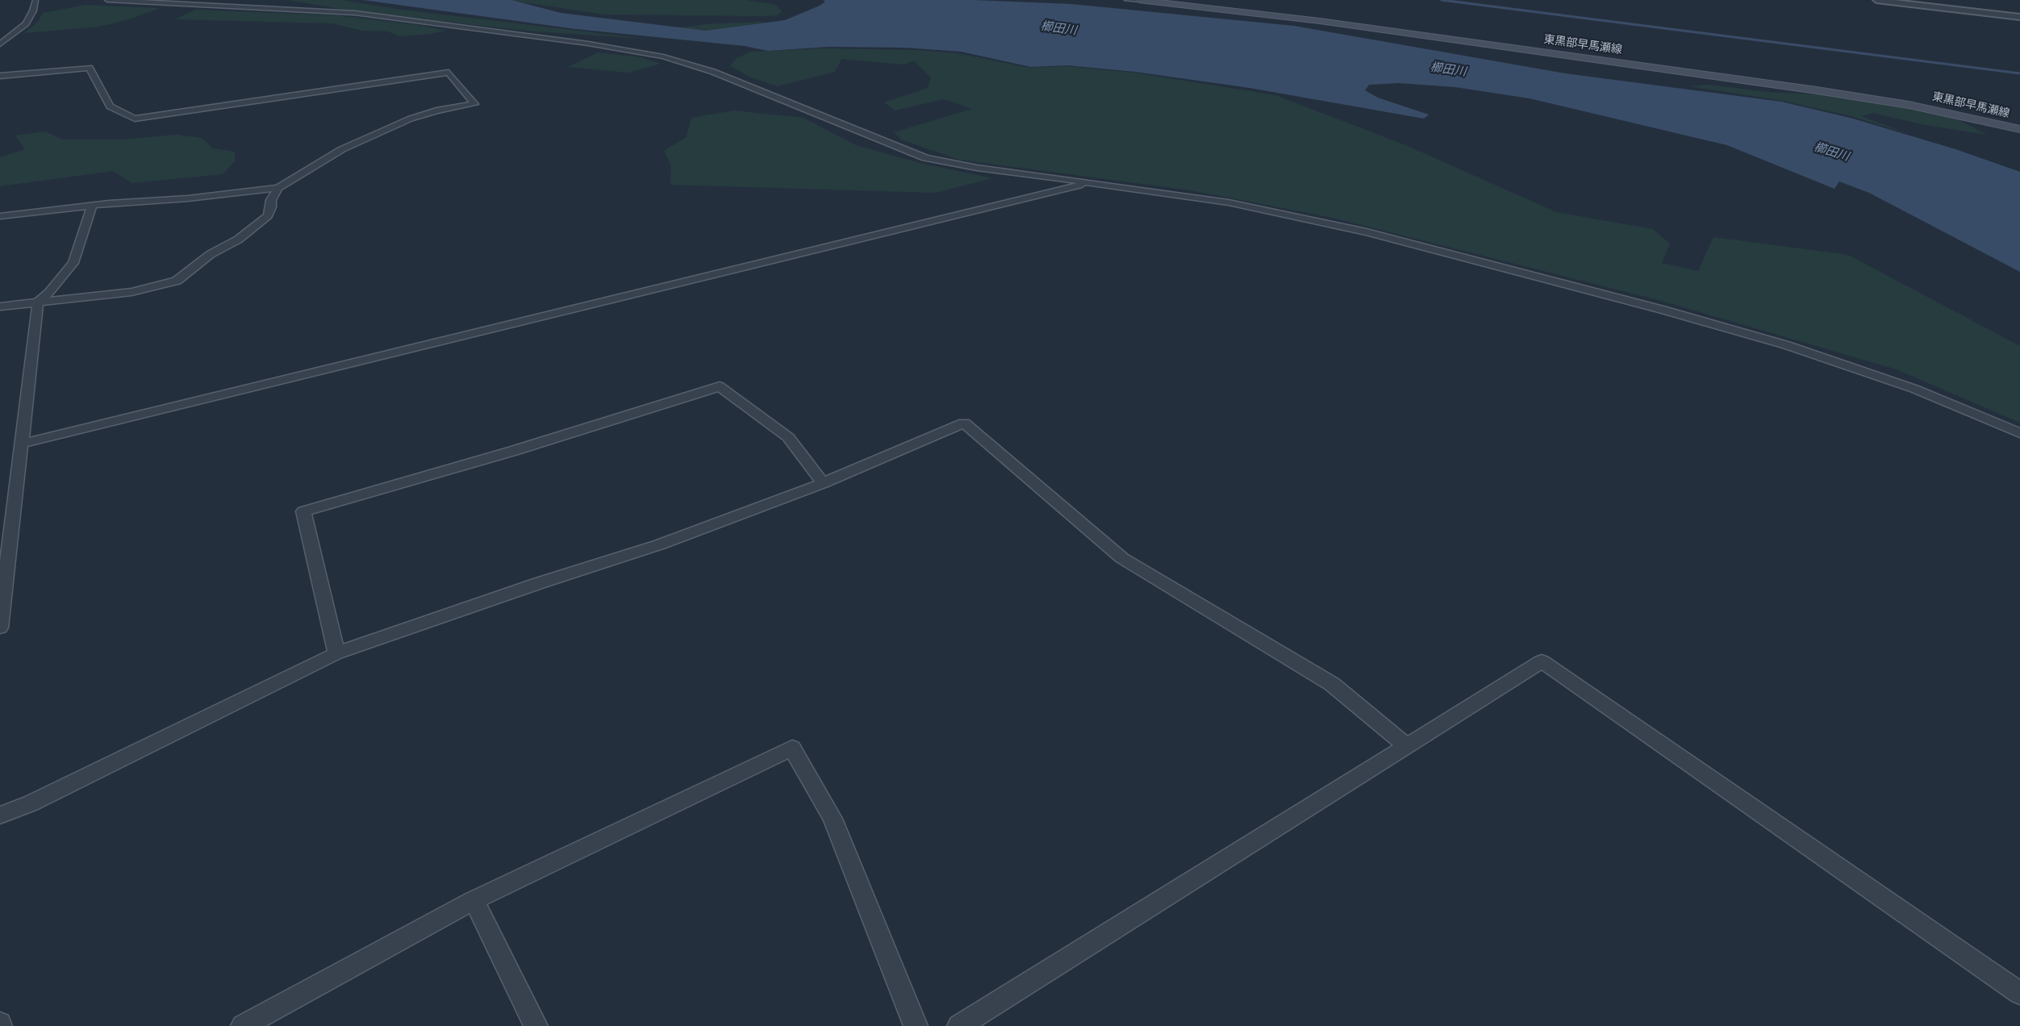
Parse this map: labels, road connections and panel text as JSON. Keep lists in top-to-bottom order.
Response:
{
  "streets": {
    "main road": ["東黒部早馬瀬線"]
  },
  "water": ["櫛田川"]
}
